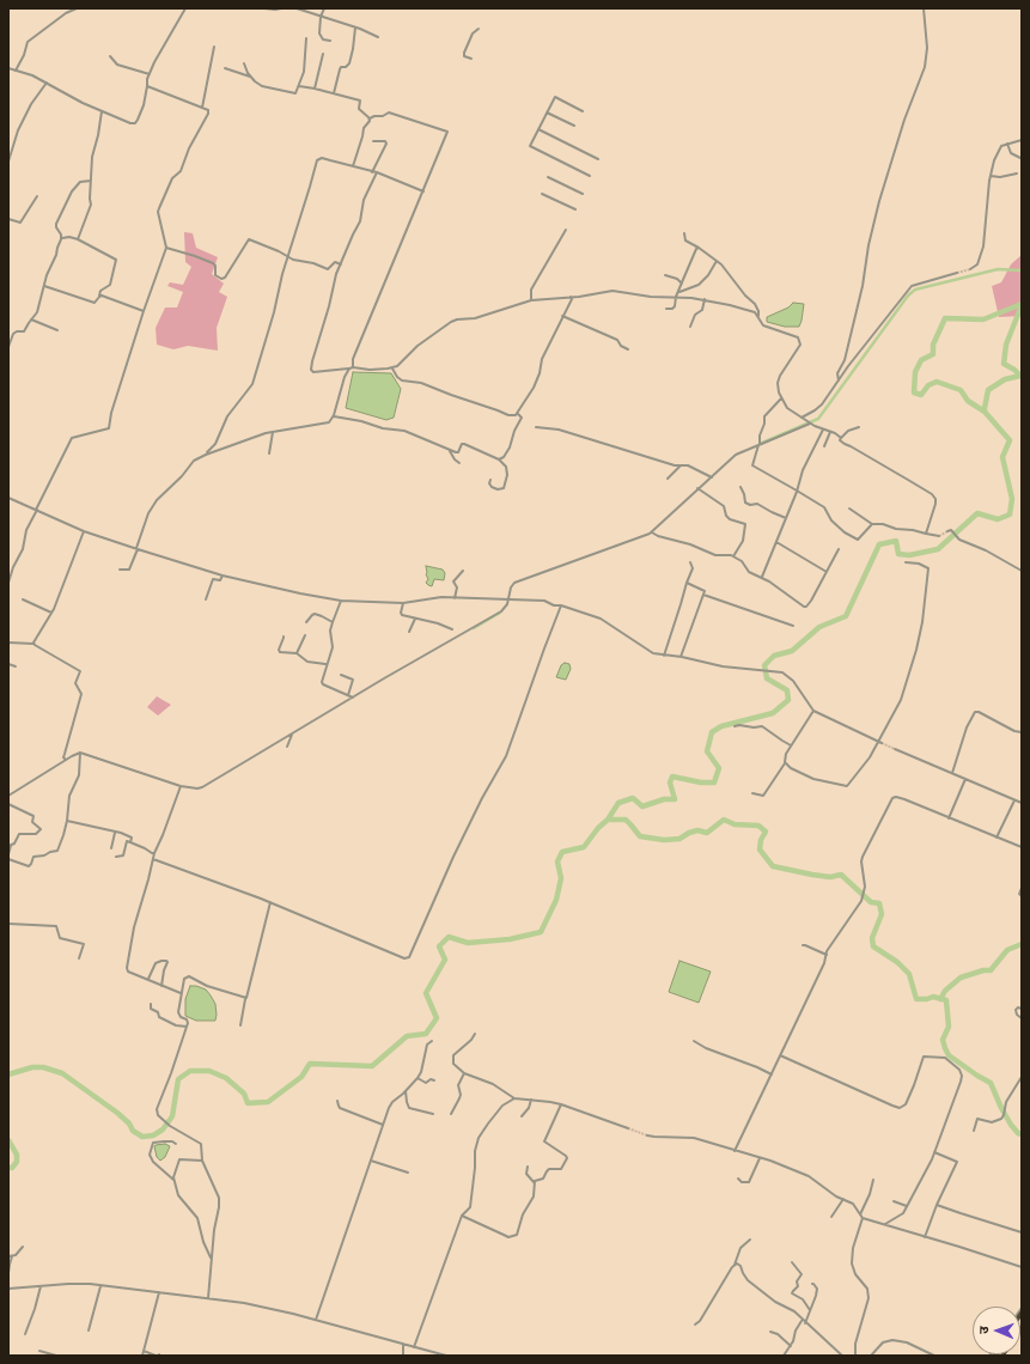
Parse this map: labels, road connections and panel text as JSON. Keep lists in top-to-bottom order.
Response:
{
  "north": "left"
}
